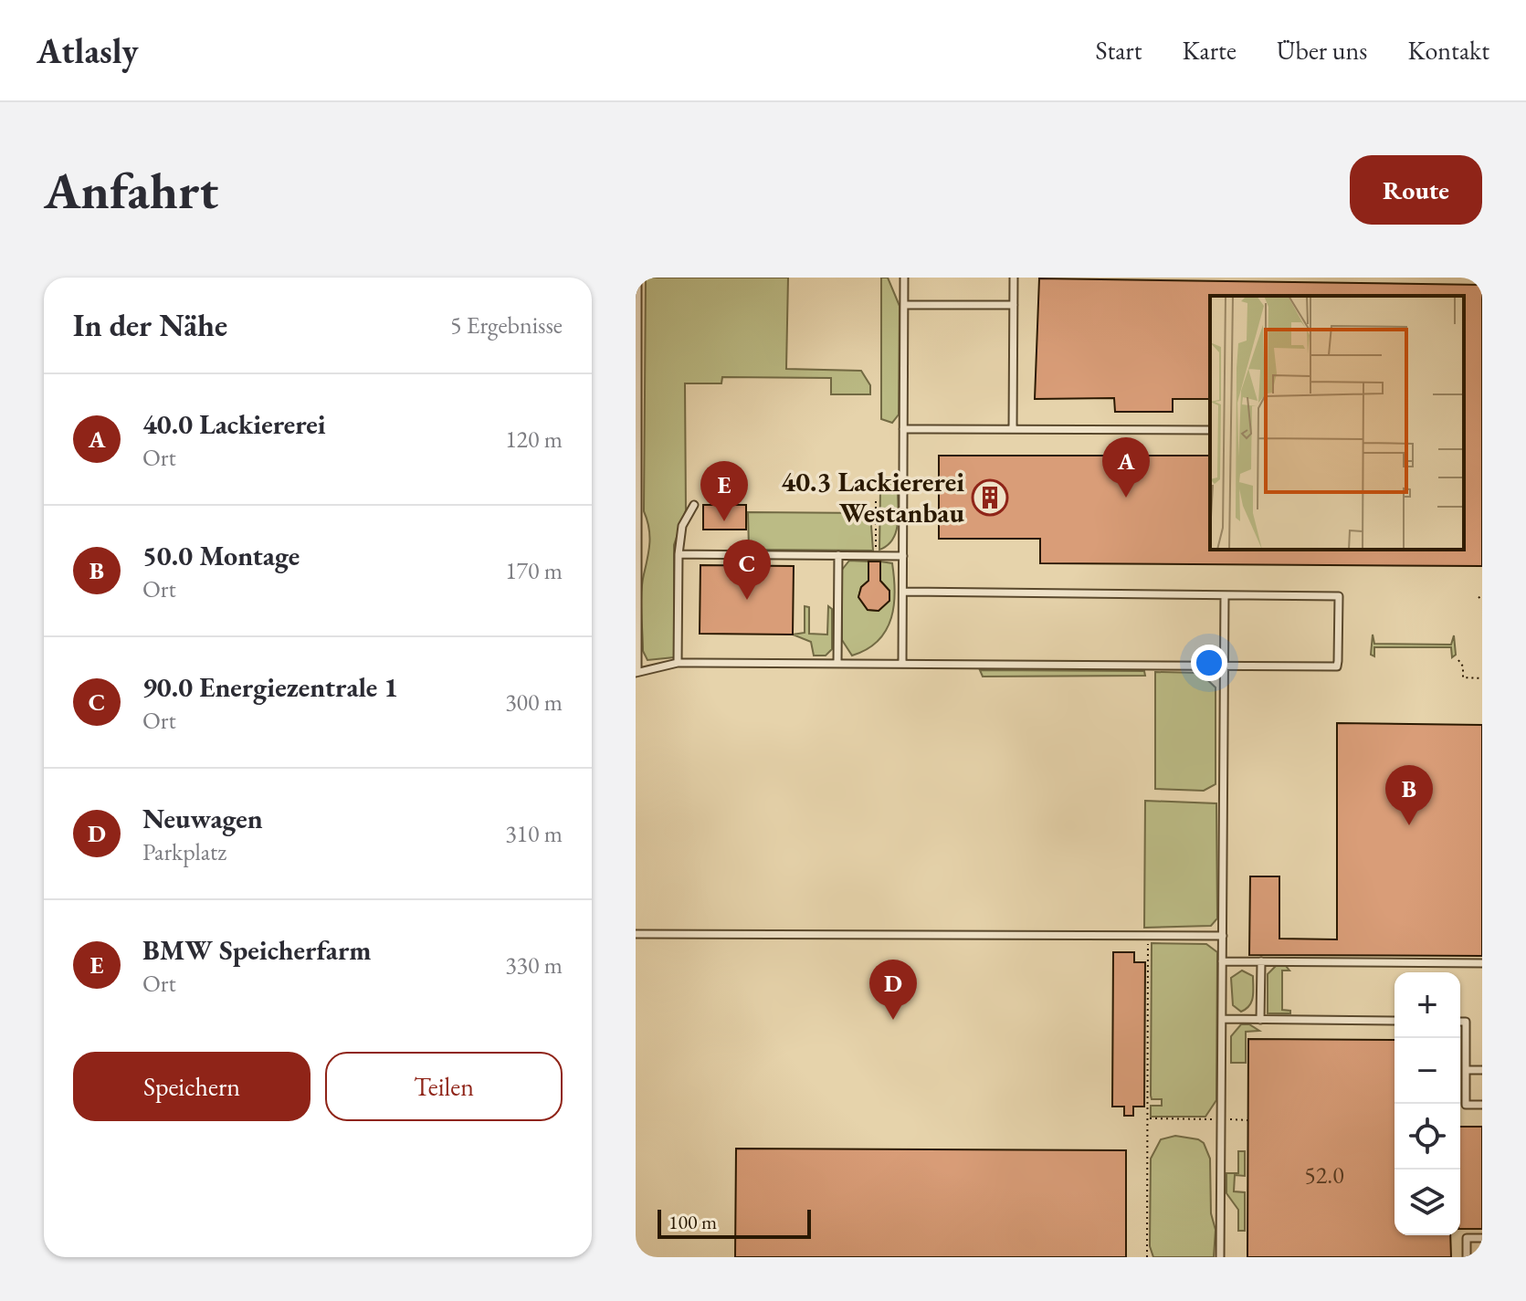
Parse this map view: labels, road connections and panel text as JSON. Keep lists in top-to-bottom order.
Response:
{
  "places": {
    "building": ["40.3 Lackiererei Westanbau"]
  },
  "house_numbers": ["52.0"],
  "scale_bar": "100 m",
  "page": {
    "header": "Atlasly",
    "nav": [
      "Start",
      "Karte",
      "Über uns",
      "Kontakt"
    ],
    "buttons": [
      "Route",
      ["Speichern", "Teilen"]
    ],
    "title": "Anfahrt",
    "heading": ["In der Nähe", "5 Ergebnisse"],
    "list": [
      {
        "mark": "A",
        "name": "40.0 Lackiererei",
        "note": "Ort",
        "value": "120 m"
      },
      {
        "mark": "B",
        "name": "50.0 Montage",
        "note": "Ort",
        "value": "170 m"
      },
      {
        "mark": "C",
        "name": "90.0 Energiezentrale 1",
        "note": "Ort",
        "value": "300 m"
      },
      {
        "mark": "D",
        "name": "Neuwagen",
        "note": "Parkplatz",
        "value": "310 m"
      },
      {
        "mark": "E",
        "name": "BMW Speicherfarm",
        "note": "Ort",
        "value": "330 m"
      }
    ],
    "pins": [
      "A",
      "E",
      "C",
      "B",
      "D"
    ],
    "map_buttons": ["+", "−"],
    "scale": "100 m"
  }
}
